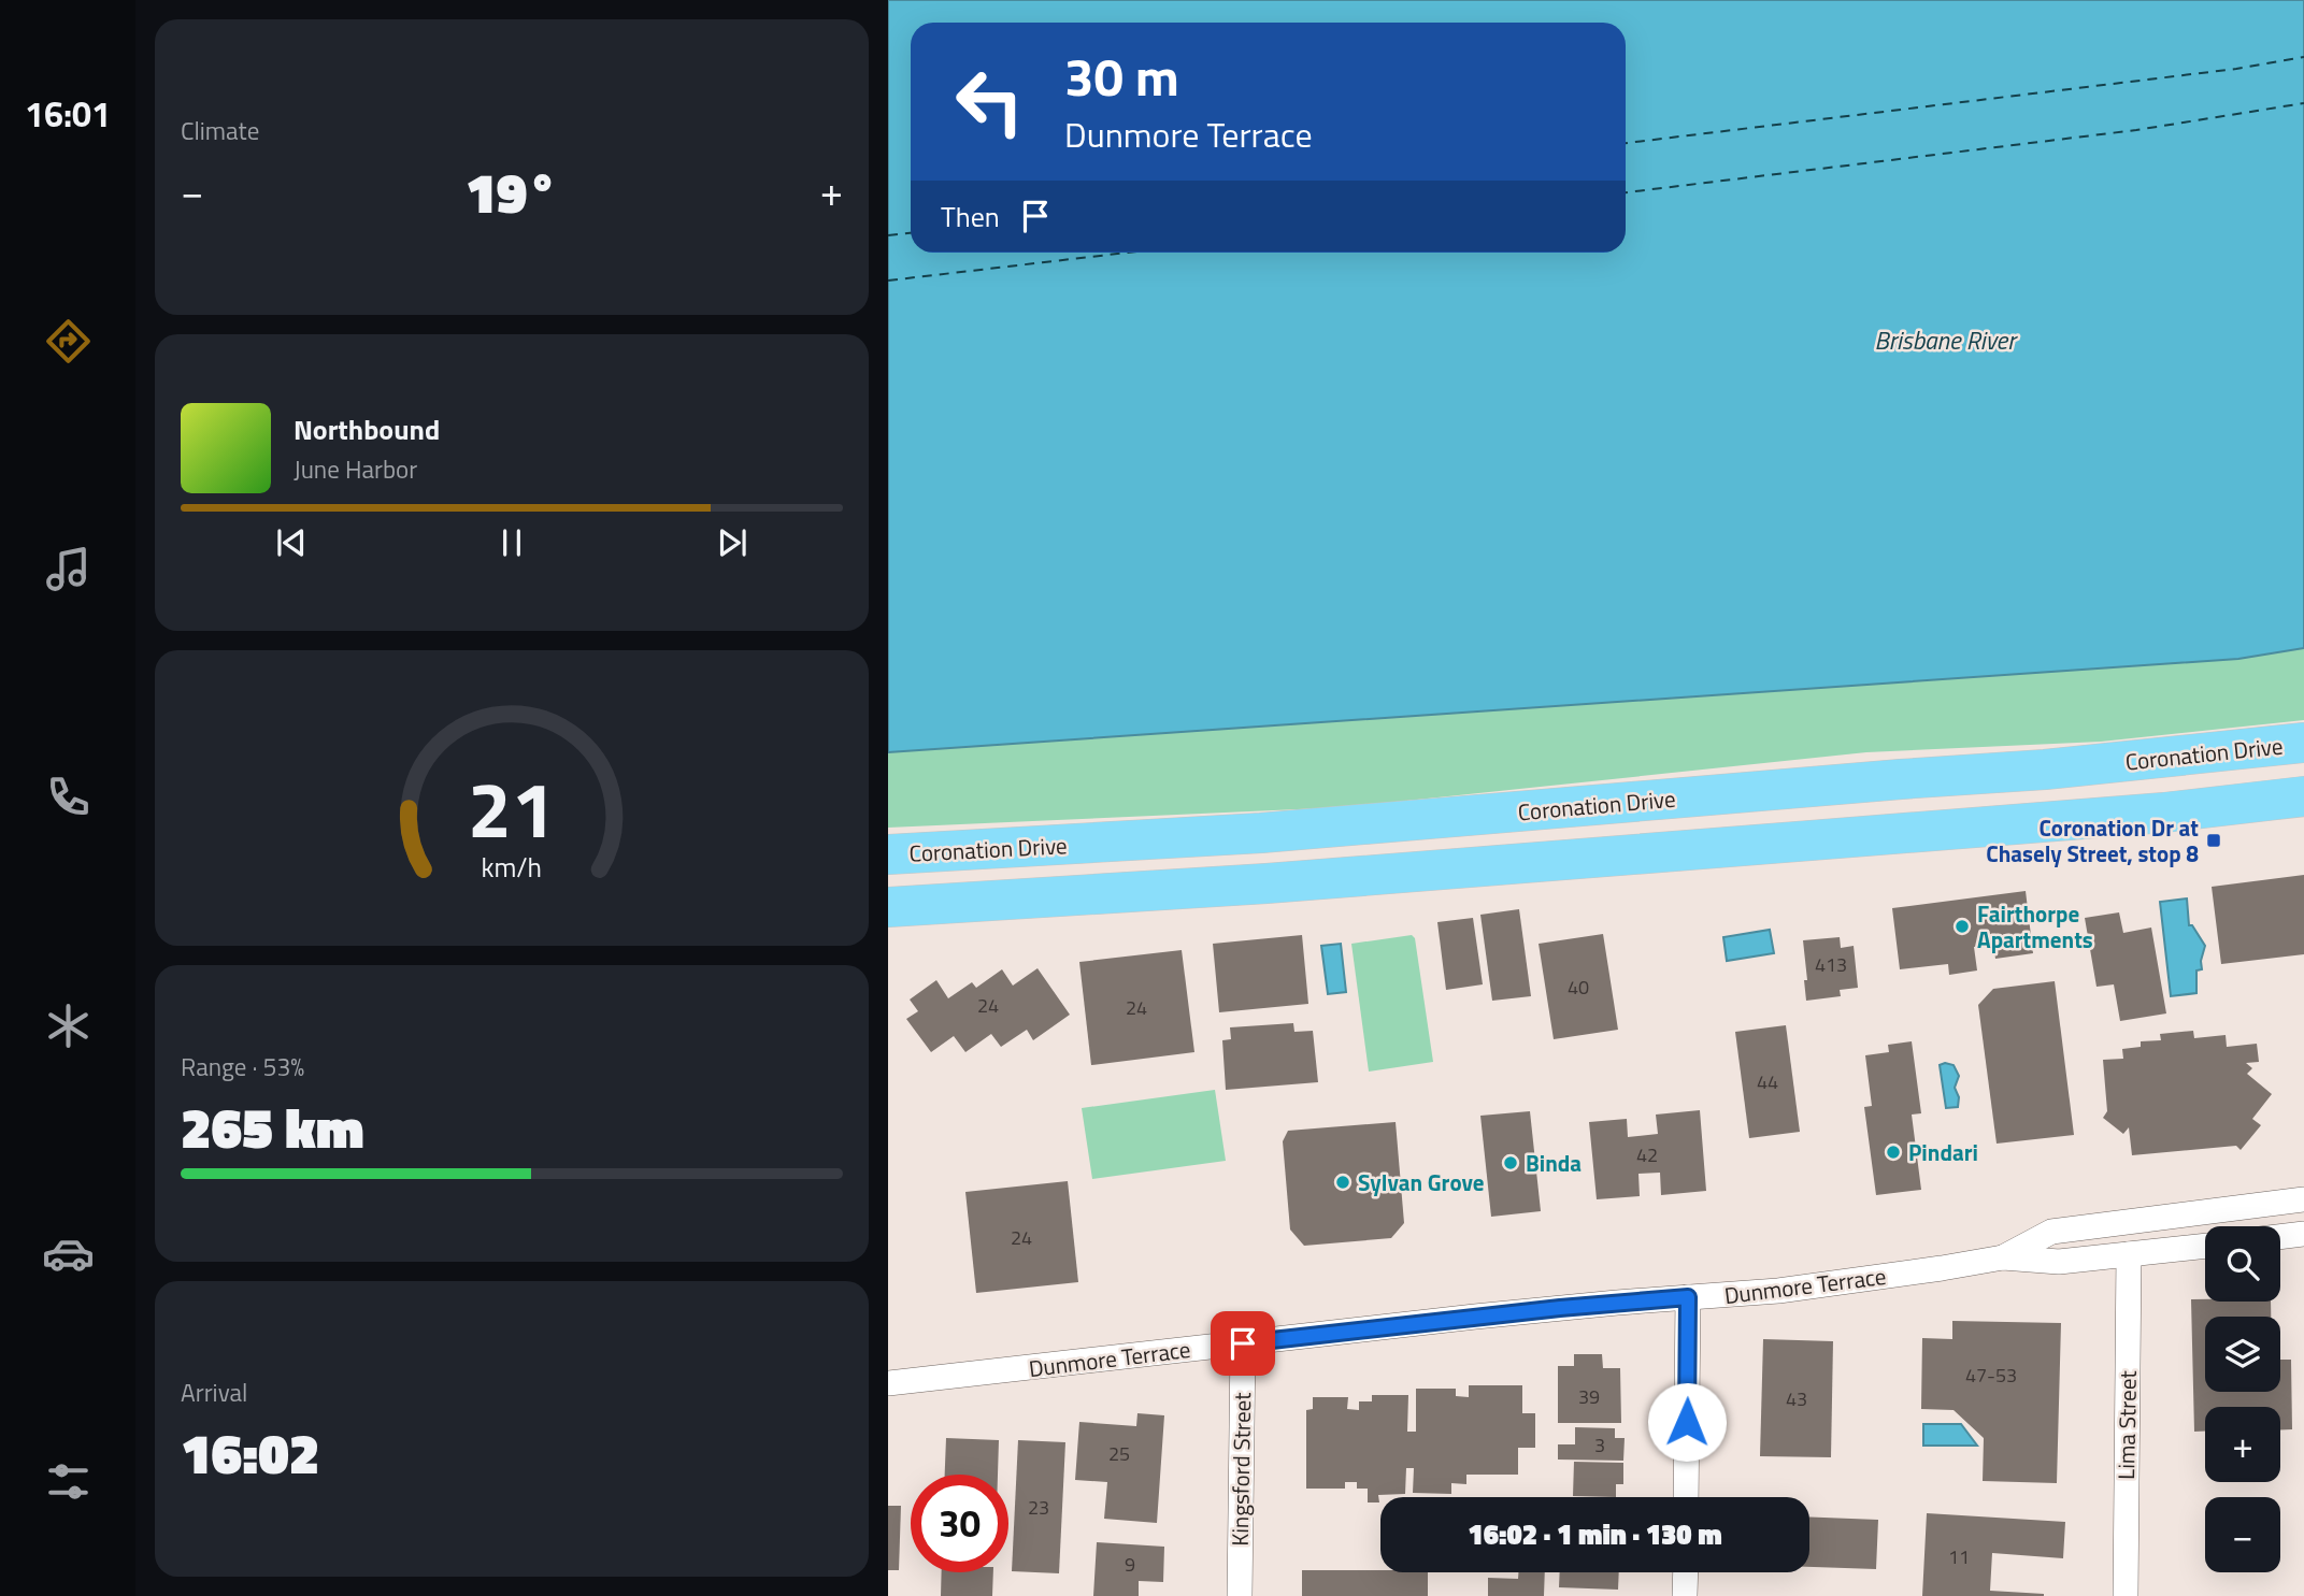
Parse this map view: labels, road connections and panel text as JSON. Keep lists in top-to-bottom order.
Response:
{
  "streets": {
    "highway": ["Coronation Drive"],
    "street": ["Dunmore Terrace", "Lima Street", "Kingsford Street"]
  },
  "crossings": [
    ["Dunmore Terrace", "Lima Street"],
    ["Dunmore Terrace", "Kingsford Street"]
  ],
  "water": ["Brisbane River"],
  "places": {
    "transit": ["Coronation Dr at Chasely Street, stop 8"],
    "other": [
      "Fairthorpe Apartments",
      "Pindari",
      "Binda",
      "Sylvan Grove"
    ]
  },
  "house_numbers": [
    "413",
    "40",
    "24",
    "24",
    "44",
    "42",
    "24",
    "47-53",
    "39",
    "43",
    "3",
    "25",
    "23",
    "11",
    "9"
  ],
  "page": {
    "tabs": "16:01",
    "tile": [
      "Climate",
      ["Range · 53%", "265 km"],
      ["Arrival", "16:02"]
    ],
    "turn": ["30 m", "Dunmore Terrace"],
    "heat": ["−", "19°", "+"],
    "then": "Then",
    "song": ["Northbound", "June Harbor"],
    "map_buttons": ["+", "−"],
    "limit": "30",
    "trip": "16:02 · 1 min · 130 m",
    "gauge": ["21", "km/h"]
  }
}
